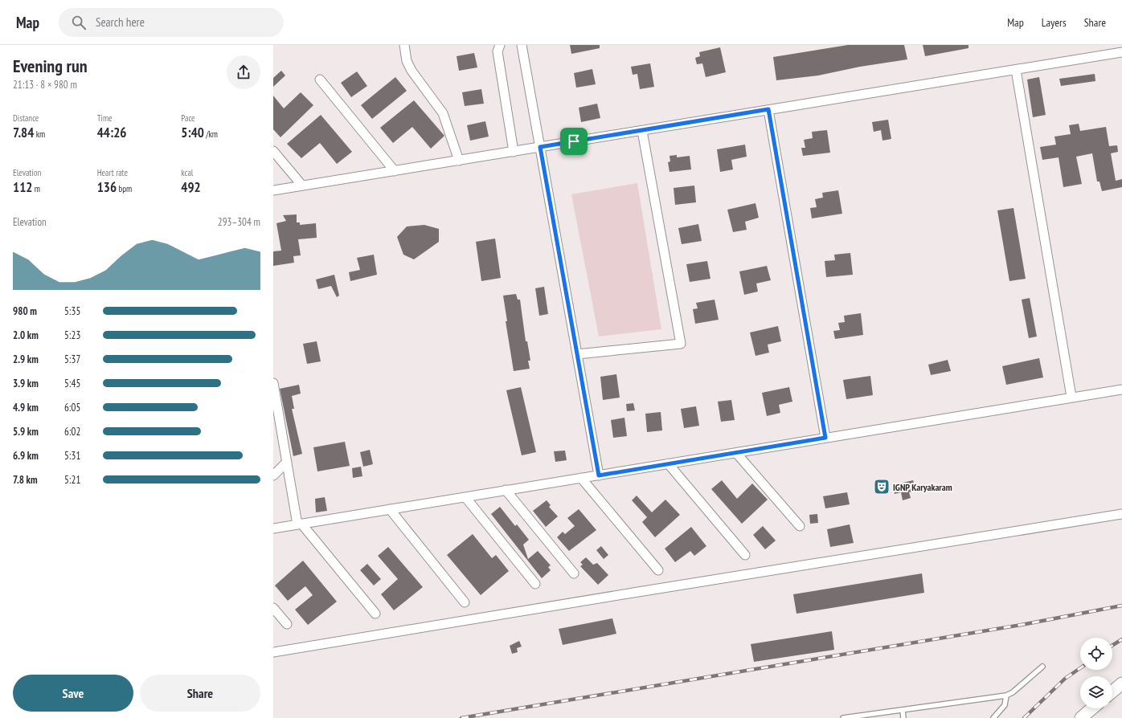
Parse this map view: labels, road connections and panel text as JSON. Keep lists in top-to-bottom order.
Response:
{
  "places": {
    "theatre": ["IGNP Karyakaram"]
  },
  "page": {
    "header": "Map",
    "search": "Search here",
    "nav": ["Map", "Layers", "Share"],
    "heading": ["Evening run", "21:13 · 8 × 980 m"],
    "stats": [
      ["Distance", "7.84 km"],
      ["Time", "44:26"],
      ["Pace", "5:40 /km"],
      ["Elevation", "112 m"],
      ["Heart rate", "136 bpm"],
      ["kcal", "492"]
    ],
    "chart": ["Elevation", "293–304 m"],
    "list": [
      {
        "name": "980 m",
        "note": "5:35"
      },
      {
        "name": "2.0 km",
        "note": "5:23"
      },
      {
        "name": "2.9 km",
        "note": "5:37"
      },
      {
        "name": "3.9 km",
        "note": "5:45"
      },
      {
        "name": "4.9 km",
        "note": "6:05"
      },
      {
        "name": "5.9 km",
        "note": "6:02"
      },
      {
        "name": "6.9 km",
        "note": "5:31"
      },
      {
        "name": "7.8 km",
        "note": "5:21"
      }
    ],
    "buttons": ["Save", "Share"]
  }
}
